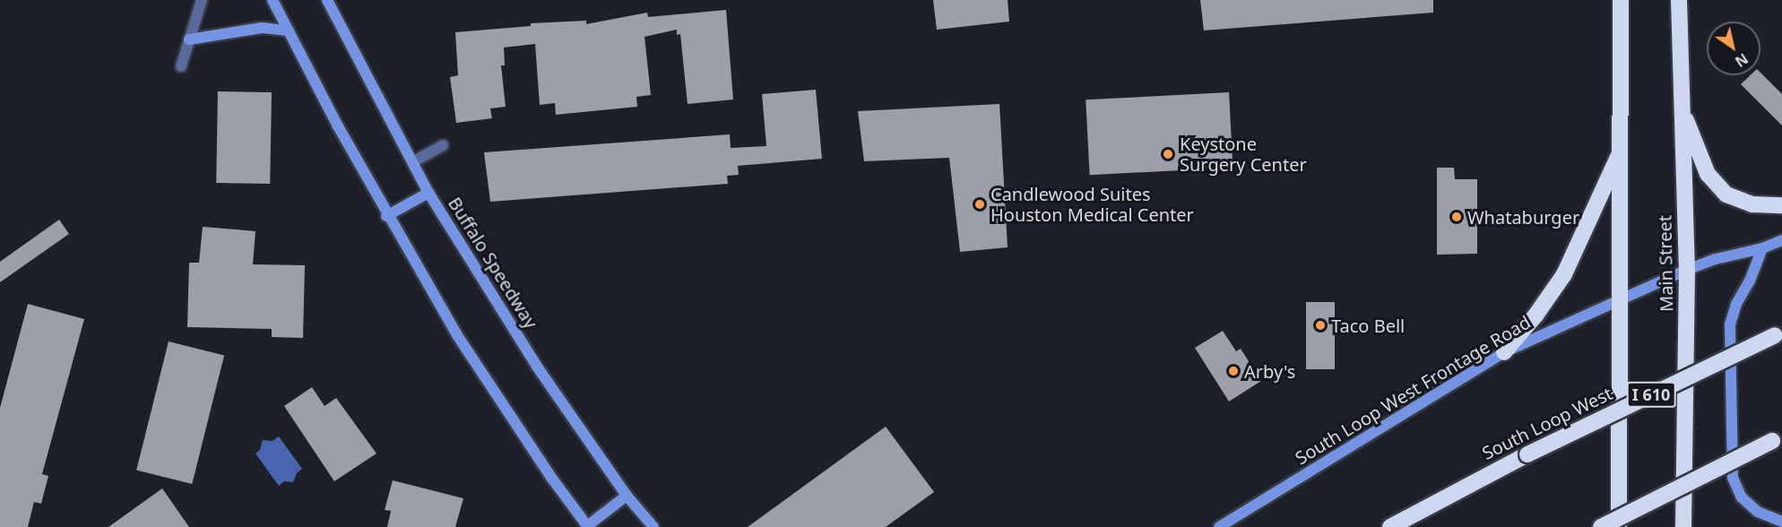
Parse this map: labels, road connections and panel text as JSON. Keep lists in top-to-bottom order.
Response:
{
  "streets": {
    "highway": ["Main Street", "I 610", "South Loop West"],
    "main road": ["Buffalo Speedway", "South Loop West Frontage Road"]
  },
  "crossings": [
    ["Main Street", "South Loop West Frontage Road"]
  ],
  "places": [
    "Keystone Surgery Center",
    "Candlewood Suites Houston Medical Center",
    "Whataburger",
    "Taco Bell",
    "Arby's"
  ],
  "north": "bottom right"
}
